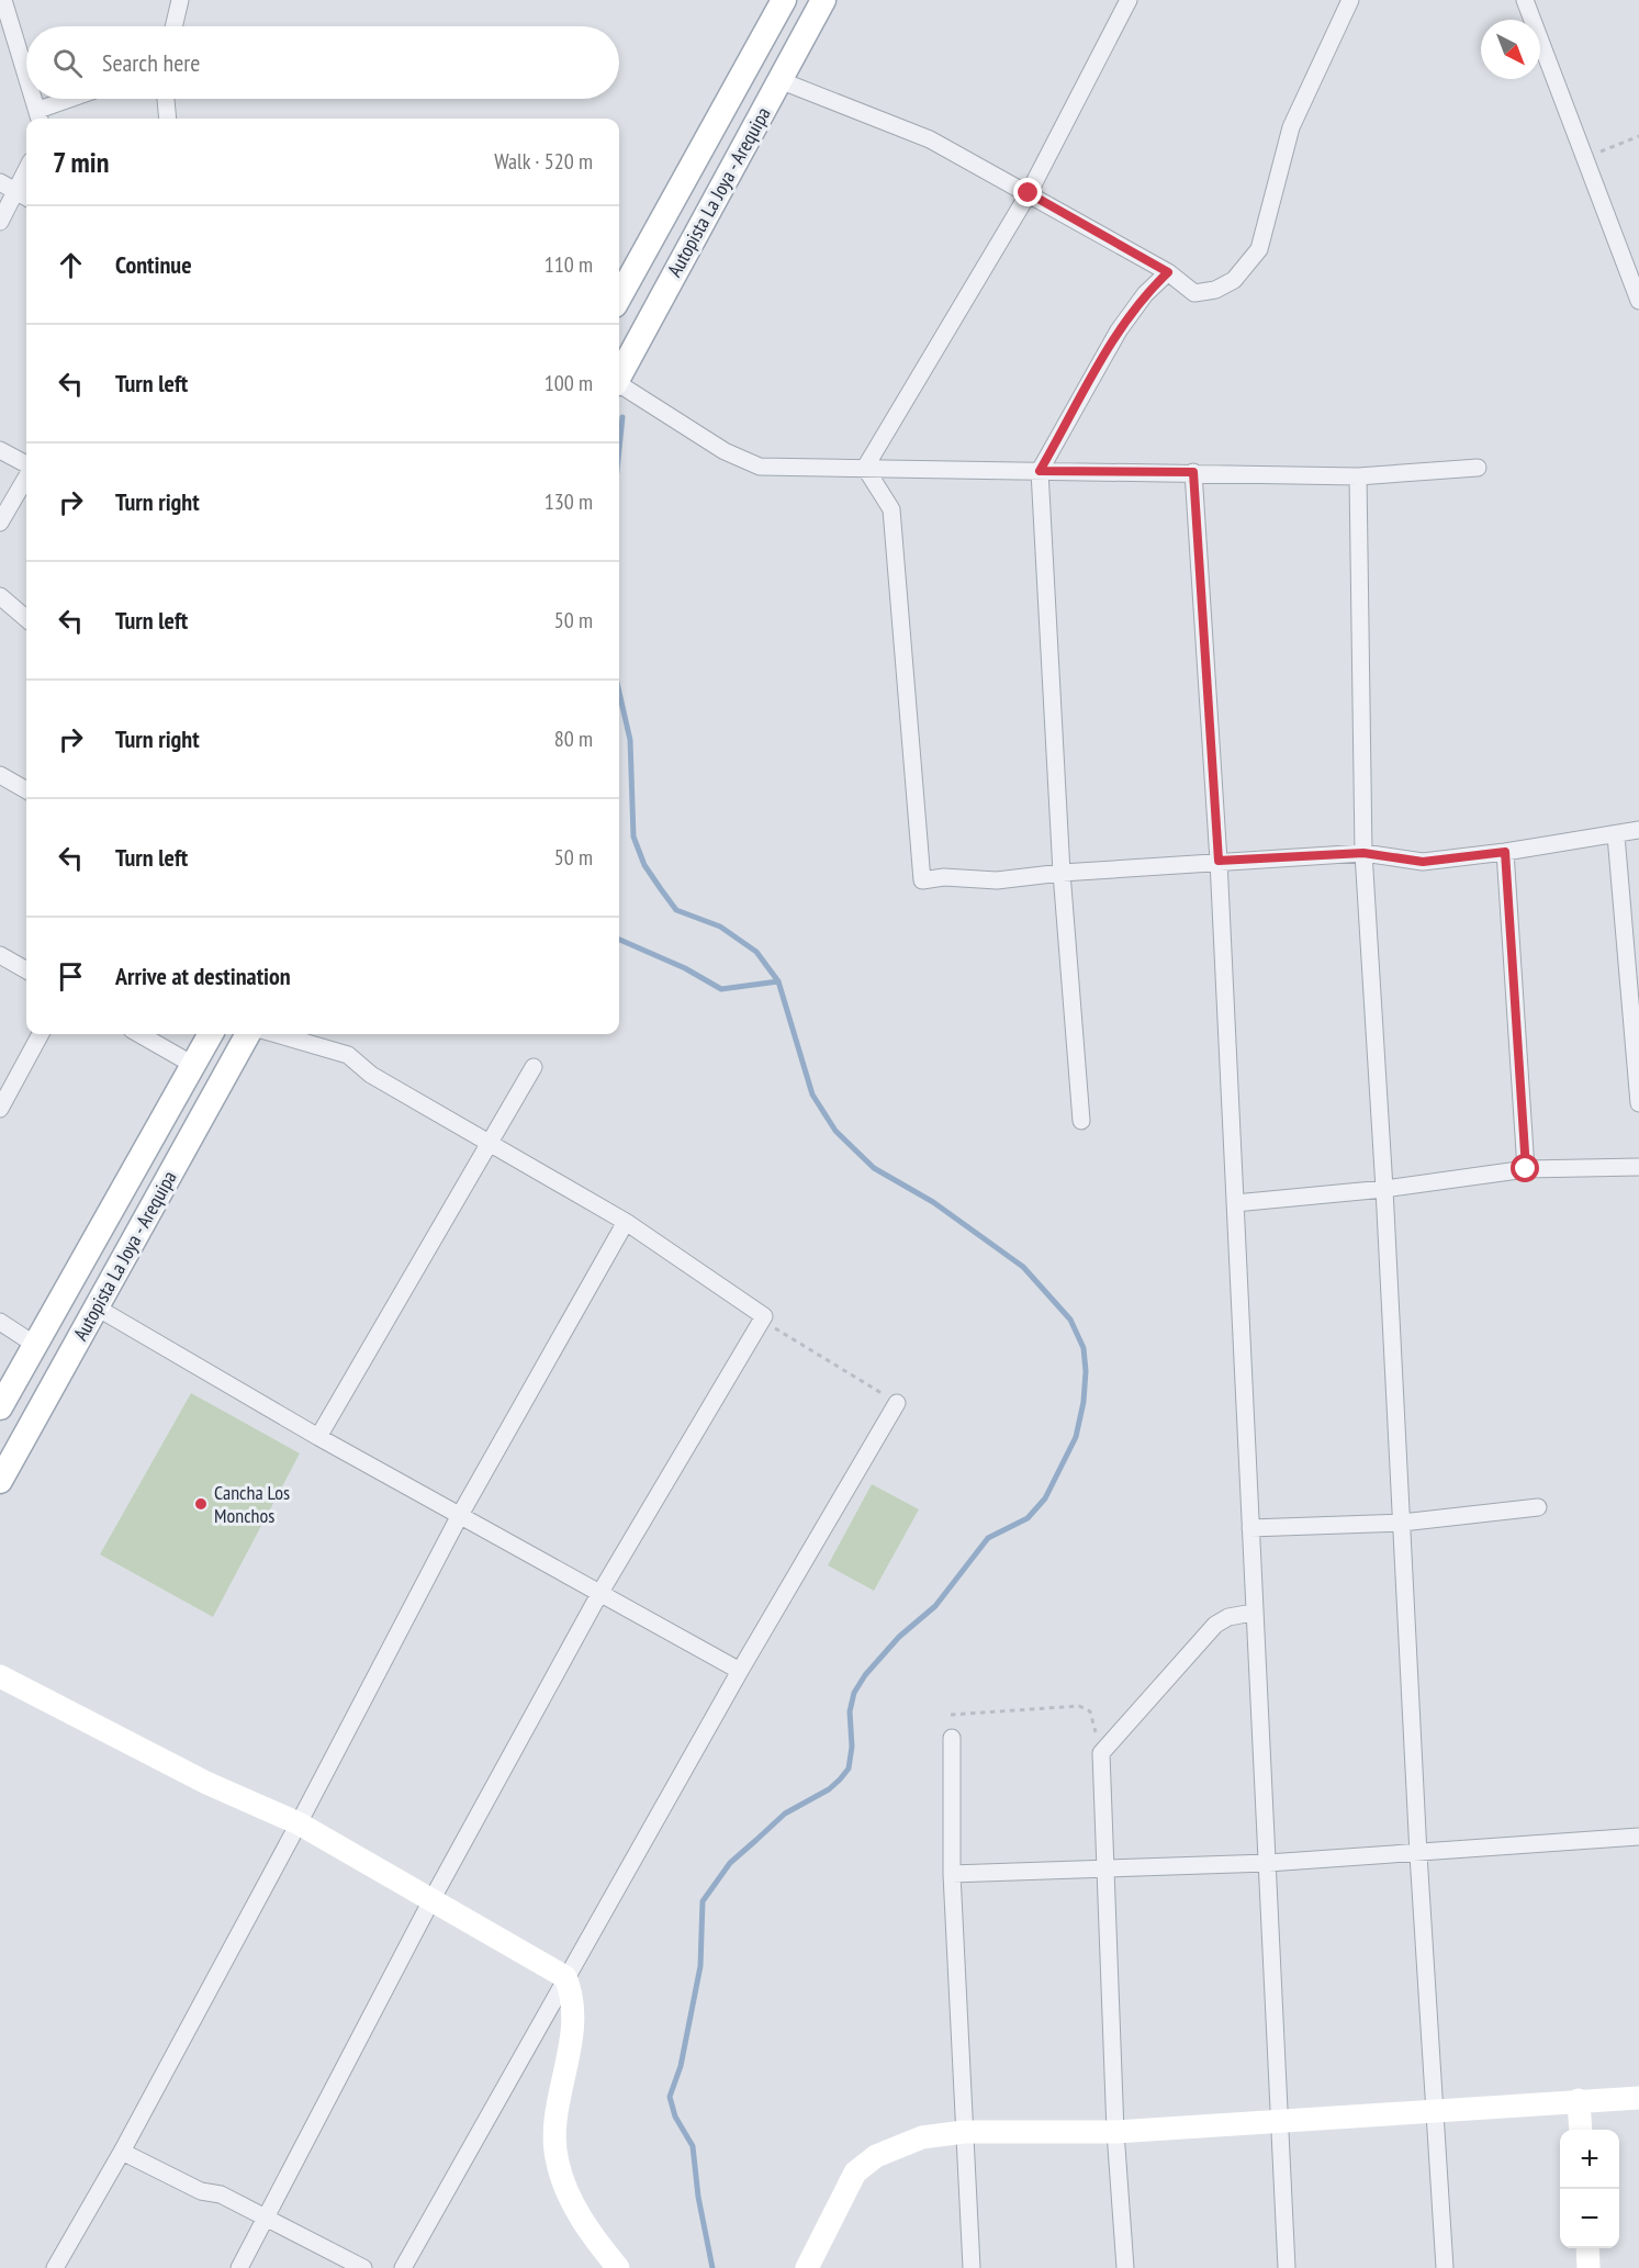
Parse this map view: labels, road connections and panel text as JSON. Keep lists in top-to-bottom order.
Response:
{
  "streets": {
    "main road": ["Autopista La Joya - Arequipa"]
  },
  "places": ["Cancha Los Monchos"],
  "north": "bottom right",
  "page": {
    "search": "Search here",
    "heading": ["7 min", "Walk · 520 m"],
    "list": [
      ["Continue", "110 m"],
      ["Turn left", "100 m"],
      ["Turn right", "130 m"],
      ["Turn left", "50 m"],
      ["Turn right", "80 m"],
      ["Turn left", "50 m"],
      "Arrive at destination"
    ],
    "map_buttons": ["+", "−"]
  }
}
